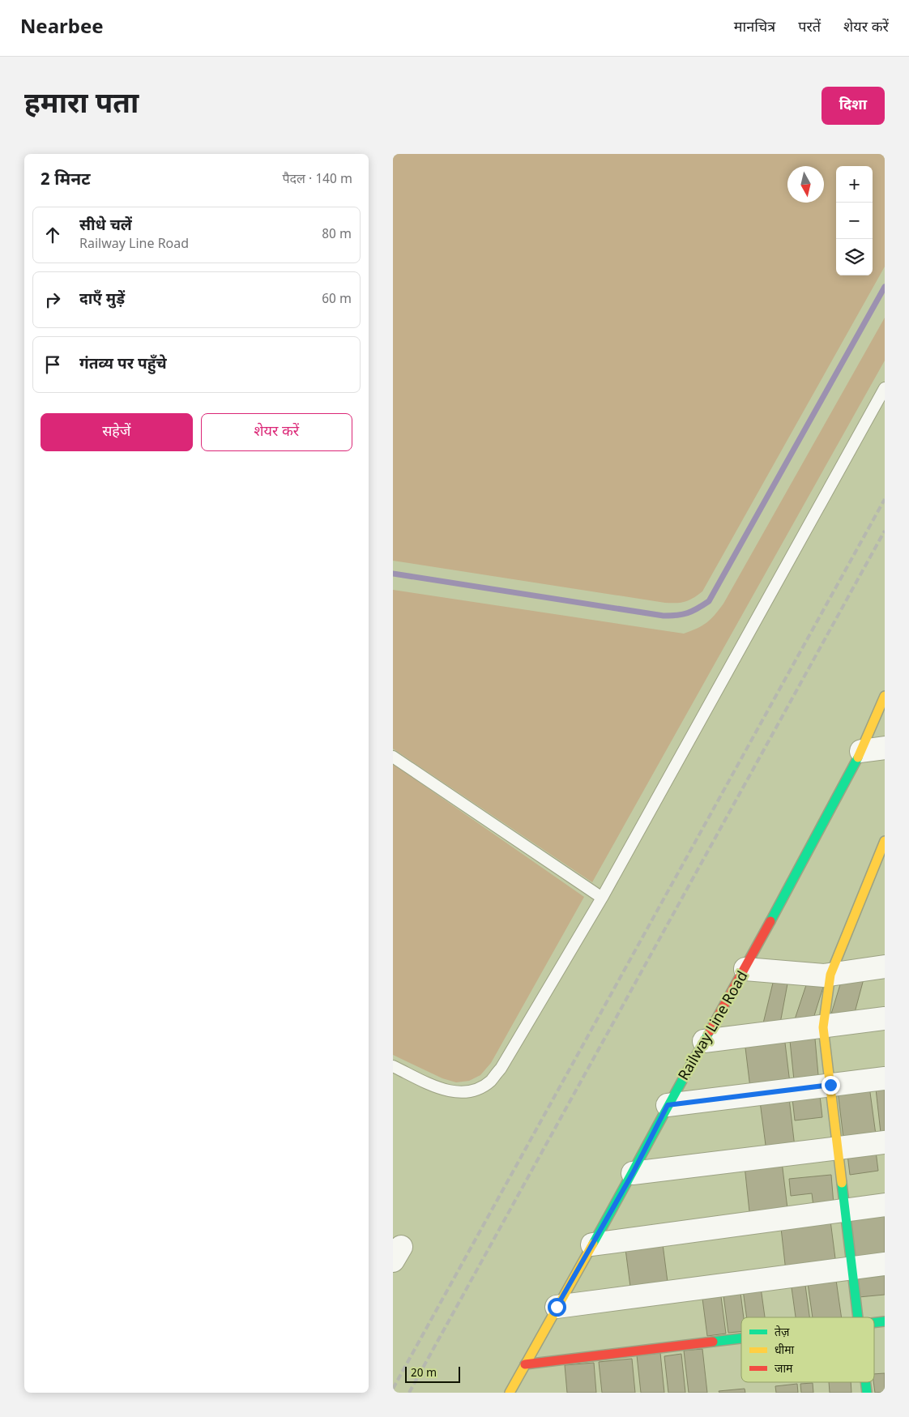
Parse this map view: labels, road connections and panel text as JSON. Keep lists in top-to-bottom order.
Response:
{
  "streets": {
    "street": ["Railway Line Road"]
  },
  "legend": ["तेज़", "धीमा", "जाम"],
  "scale_bar": "20 m",
  "north": "bottom",
  "page": {
    "header": "Nearbee",
    "nav": ["मानचित्र", "परतें", "शेयर करें"],
    "buttons": [
      "दिशा",
      ["सहेजें", "शेयर करें"]
    ],
    "title": "हमारा पता",
    "heading": ["2 मिनट", "पैदल · 140 m"],
    "map_buttons": ["+", "−"],
    "list": [
      ["सीधे चलें", "Railway Line Road", "80 m"],
      ["दाएँ मुड़ें", "60 m"],
      "गंतव्य पर पहुँचे"
    ],
    "scale": "20 m"
  }
}
